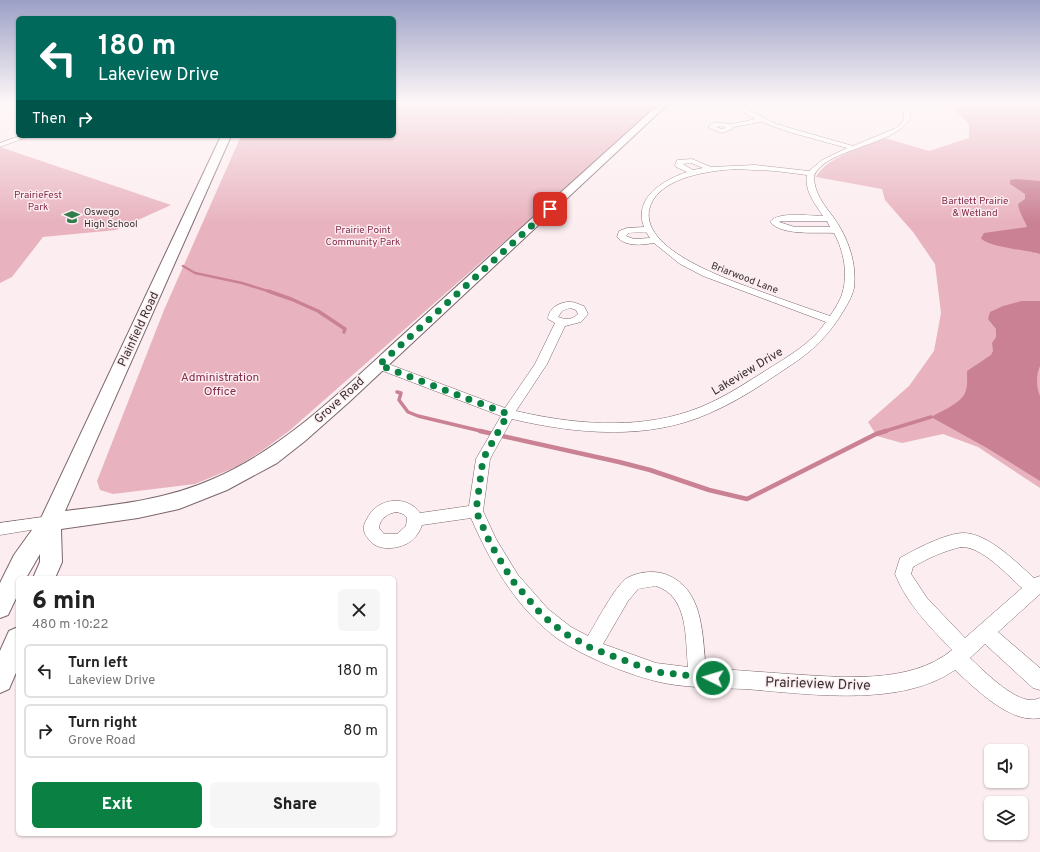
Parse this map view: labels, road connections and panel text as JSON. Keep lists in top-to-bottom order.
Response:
{
  "streets": {
    "street": [
      "Briarwood Lane",
      "Plainfield Road",
      "Lakeview Drive",
      "Grove Road",
      "Prairieview Drive"
    ]
  },
  "crossings": [
    ["Briarwood Lane", "Lakeview Drive"],
    ["Plainfield Road", "Grove Road"],
    ["Lakeview Drive", "Grove Road"]
  ],
  "parks": [
    "PrairieFest Park",
    "Bartlett Prairie & Wetland",
    "Prairie Point Community Park",
    "Administration Office"
  ],
  "places": {
    "school or university": ["Oswego High School"]
  },
  "page": {
    "turn": ["180 m", "Lakeview Drive"],
    "then": "Then",
    "heading": ["6 min", "480 m · 10:22"],
    "list": [
      {
        "name": "Turn left",
        "note": "Lakeview Drive",
        "value": "180 m"
      },
      {
        "name": "Turn right",
        "note": "Grove Road",
        "value": "80 m"
      }
    ],
    "buttons": ["Exit", "Share"]
  }
}
